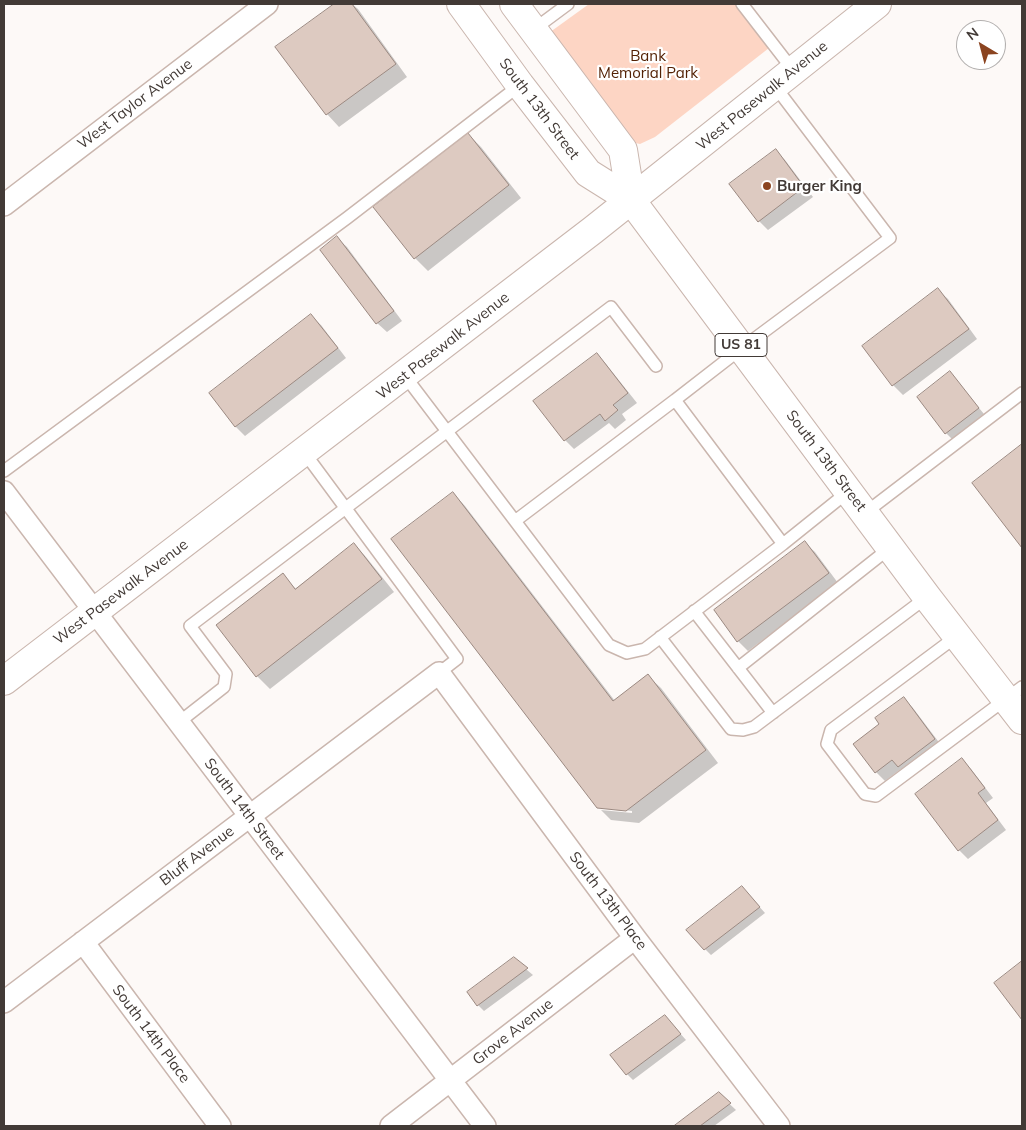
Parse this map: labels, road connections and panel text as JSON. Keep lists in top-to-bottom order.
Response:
{
  "streets": {
    "main road": ["West Pasewalk Avenue", "South 13th Street", "US 81"],
    "street": [
      "West Taylor Avenue",
      "South 14th Street",
      "Bluff Avenue",
      "South 13th Place",
      "Grove Avenue",
      "South 14th Place"
    ]
  },
  "crossings": [
    ["West Pasewalk Avenue", "South 13th Street"],
    ["West Pasewalk Avenue", "South 14th Street"],
    ["South 14th Street", "Bluff Avenue"],
    ["South 14th Street", "Grove Avenue"],
    ["Bluff Avenue", "South 13th Place"],
    ["Bluff Avenue", "South 14th Place"],
    ["South 13th Place", "Grove Avenue"]
  ],
  "parks": ["Bank Memorial Park"],
  "places": ["Burger King"],
  "north": "top left"
}
